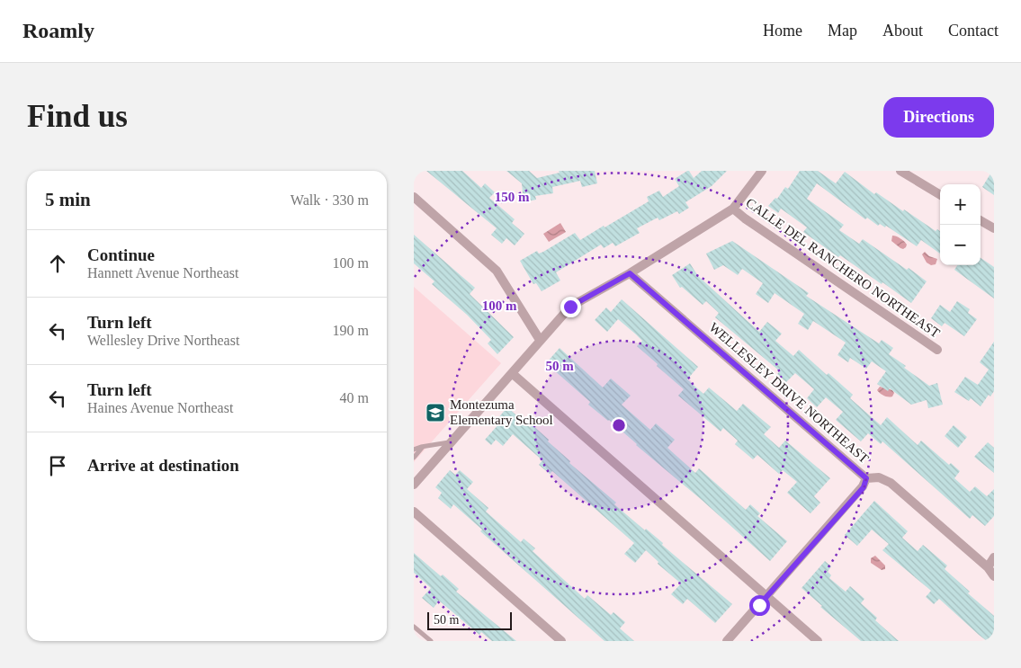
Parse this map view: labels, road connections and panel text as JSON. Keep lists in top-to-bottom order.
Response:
{
  "streets": {
    "street": ["CALLE DEL RANCHERO NORTHEAST", "WELLESLEY DRIVE NORTHEAST"]
  },
  "places": {
    "school or university": ["Montezuma Elementary School"]
  },
  "scale_bar": "50 m",
  "page": {
    "header": "Roamly",
    "nav": [
      "Home",
      "Map",
      "About",
      "Contact"
    ],
    "buttons": "Directions",
    "title": "Find us",
    "heading": ["5 min", "Walk · 330 m"],
    "map_buttons": ["+", "−"],
    "list": [
      ["Continue", "Hannett Avenue Northeast", "100 m"],
      ["Turn left", "Wellesley Drive Northeast", "190 m"],
      ["Turn left", "Haines Avenue Northeast", "40 m"],
      "Arrive at destination"
    ],
    "scale": "50 m"
  },
  "rings": ["150 m", "100 m", "50 m"]
}
